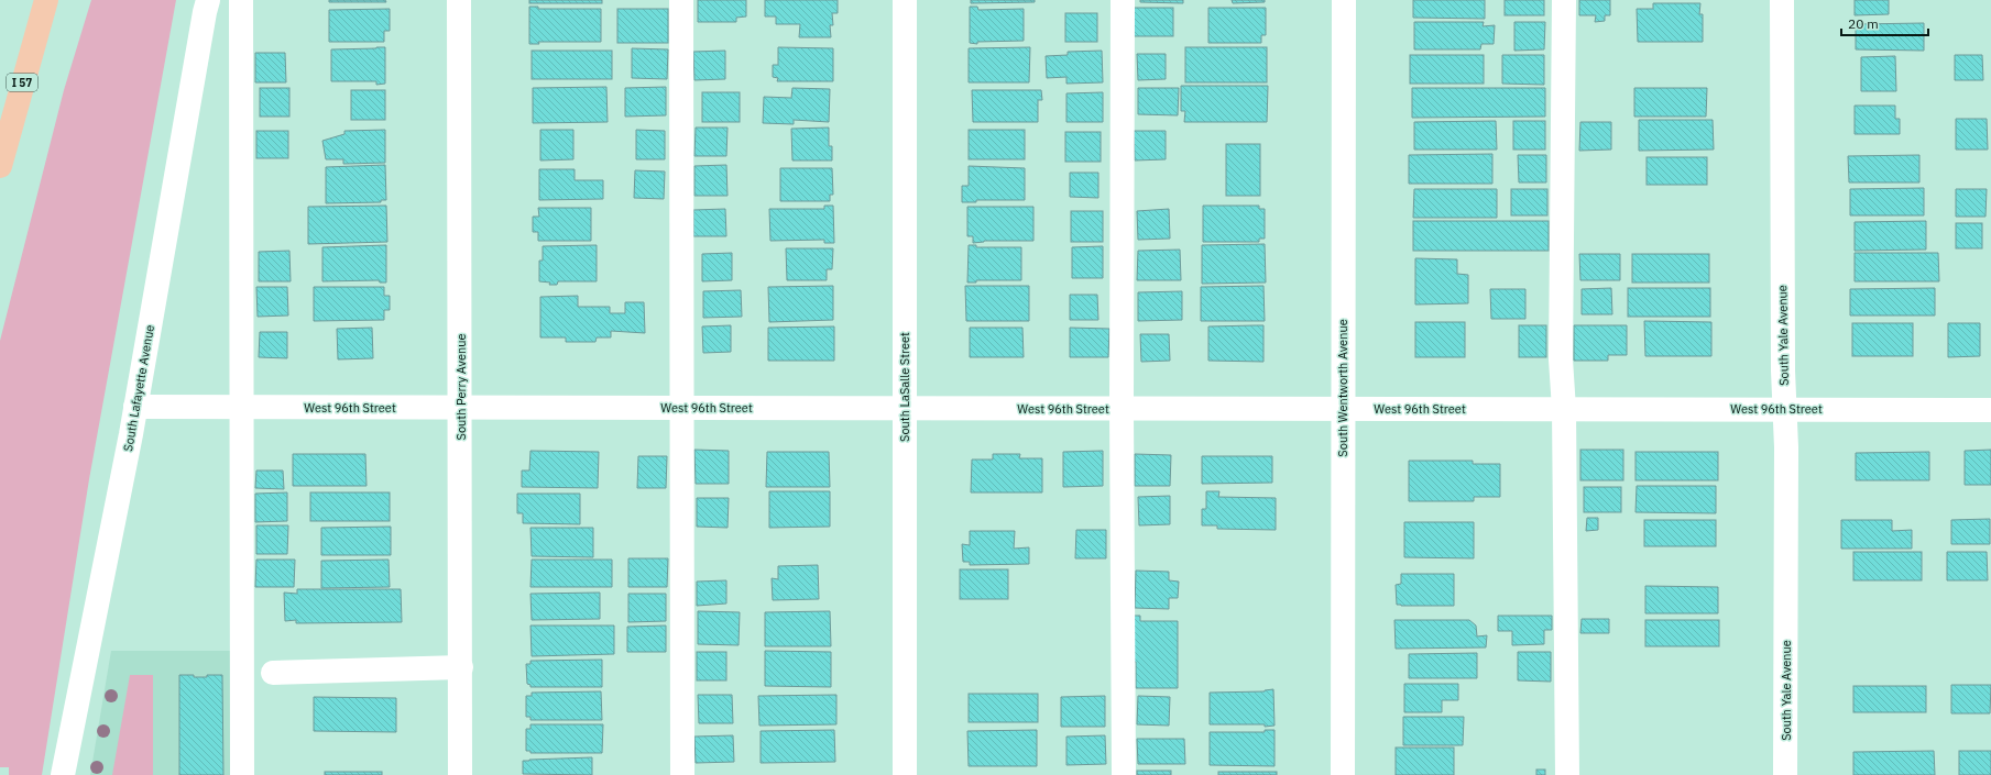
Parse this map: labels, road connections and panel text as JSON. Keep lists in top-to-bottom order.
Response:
{
  "streets": {
    "highway": ["I 57"],
    "street": [
      "South Yale Avenue",
      "South Perry Avenue",
      "South LaSalle Street",
      "South Lafayette Avenue",
      "South Wentworth Avenue",
      "West 96th Street"
    ]
  },
  "crossings": [
    ["South Yale Avenue", "West 96th Street"],
    ["South Perry Avenue", "West 96th Street"],
    ["South LaSalle Street", "West 96th Street"],
    ["South Lafayette Avenue", "West 96th Street"],
    ["South Wentworth Avenue", "West 96th Street"]
  ],
  "scale_bar": "20 m"
}
